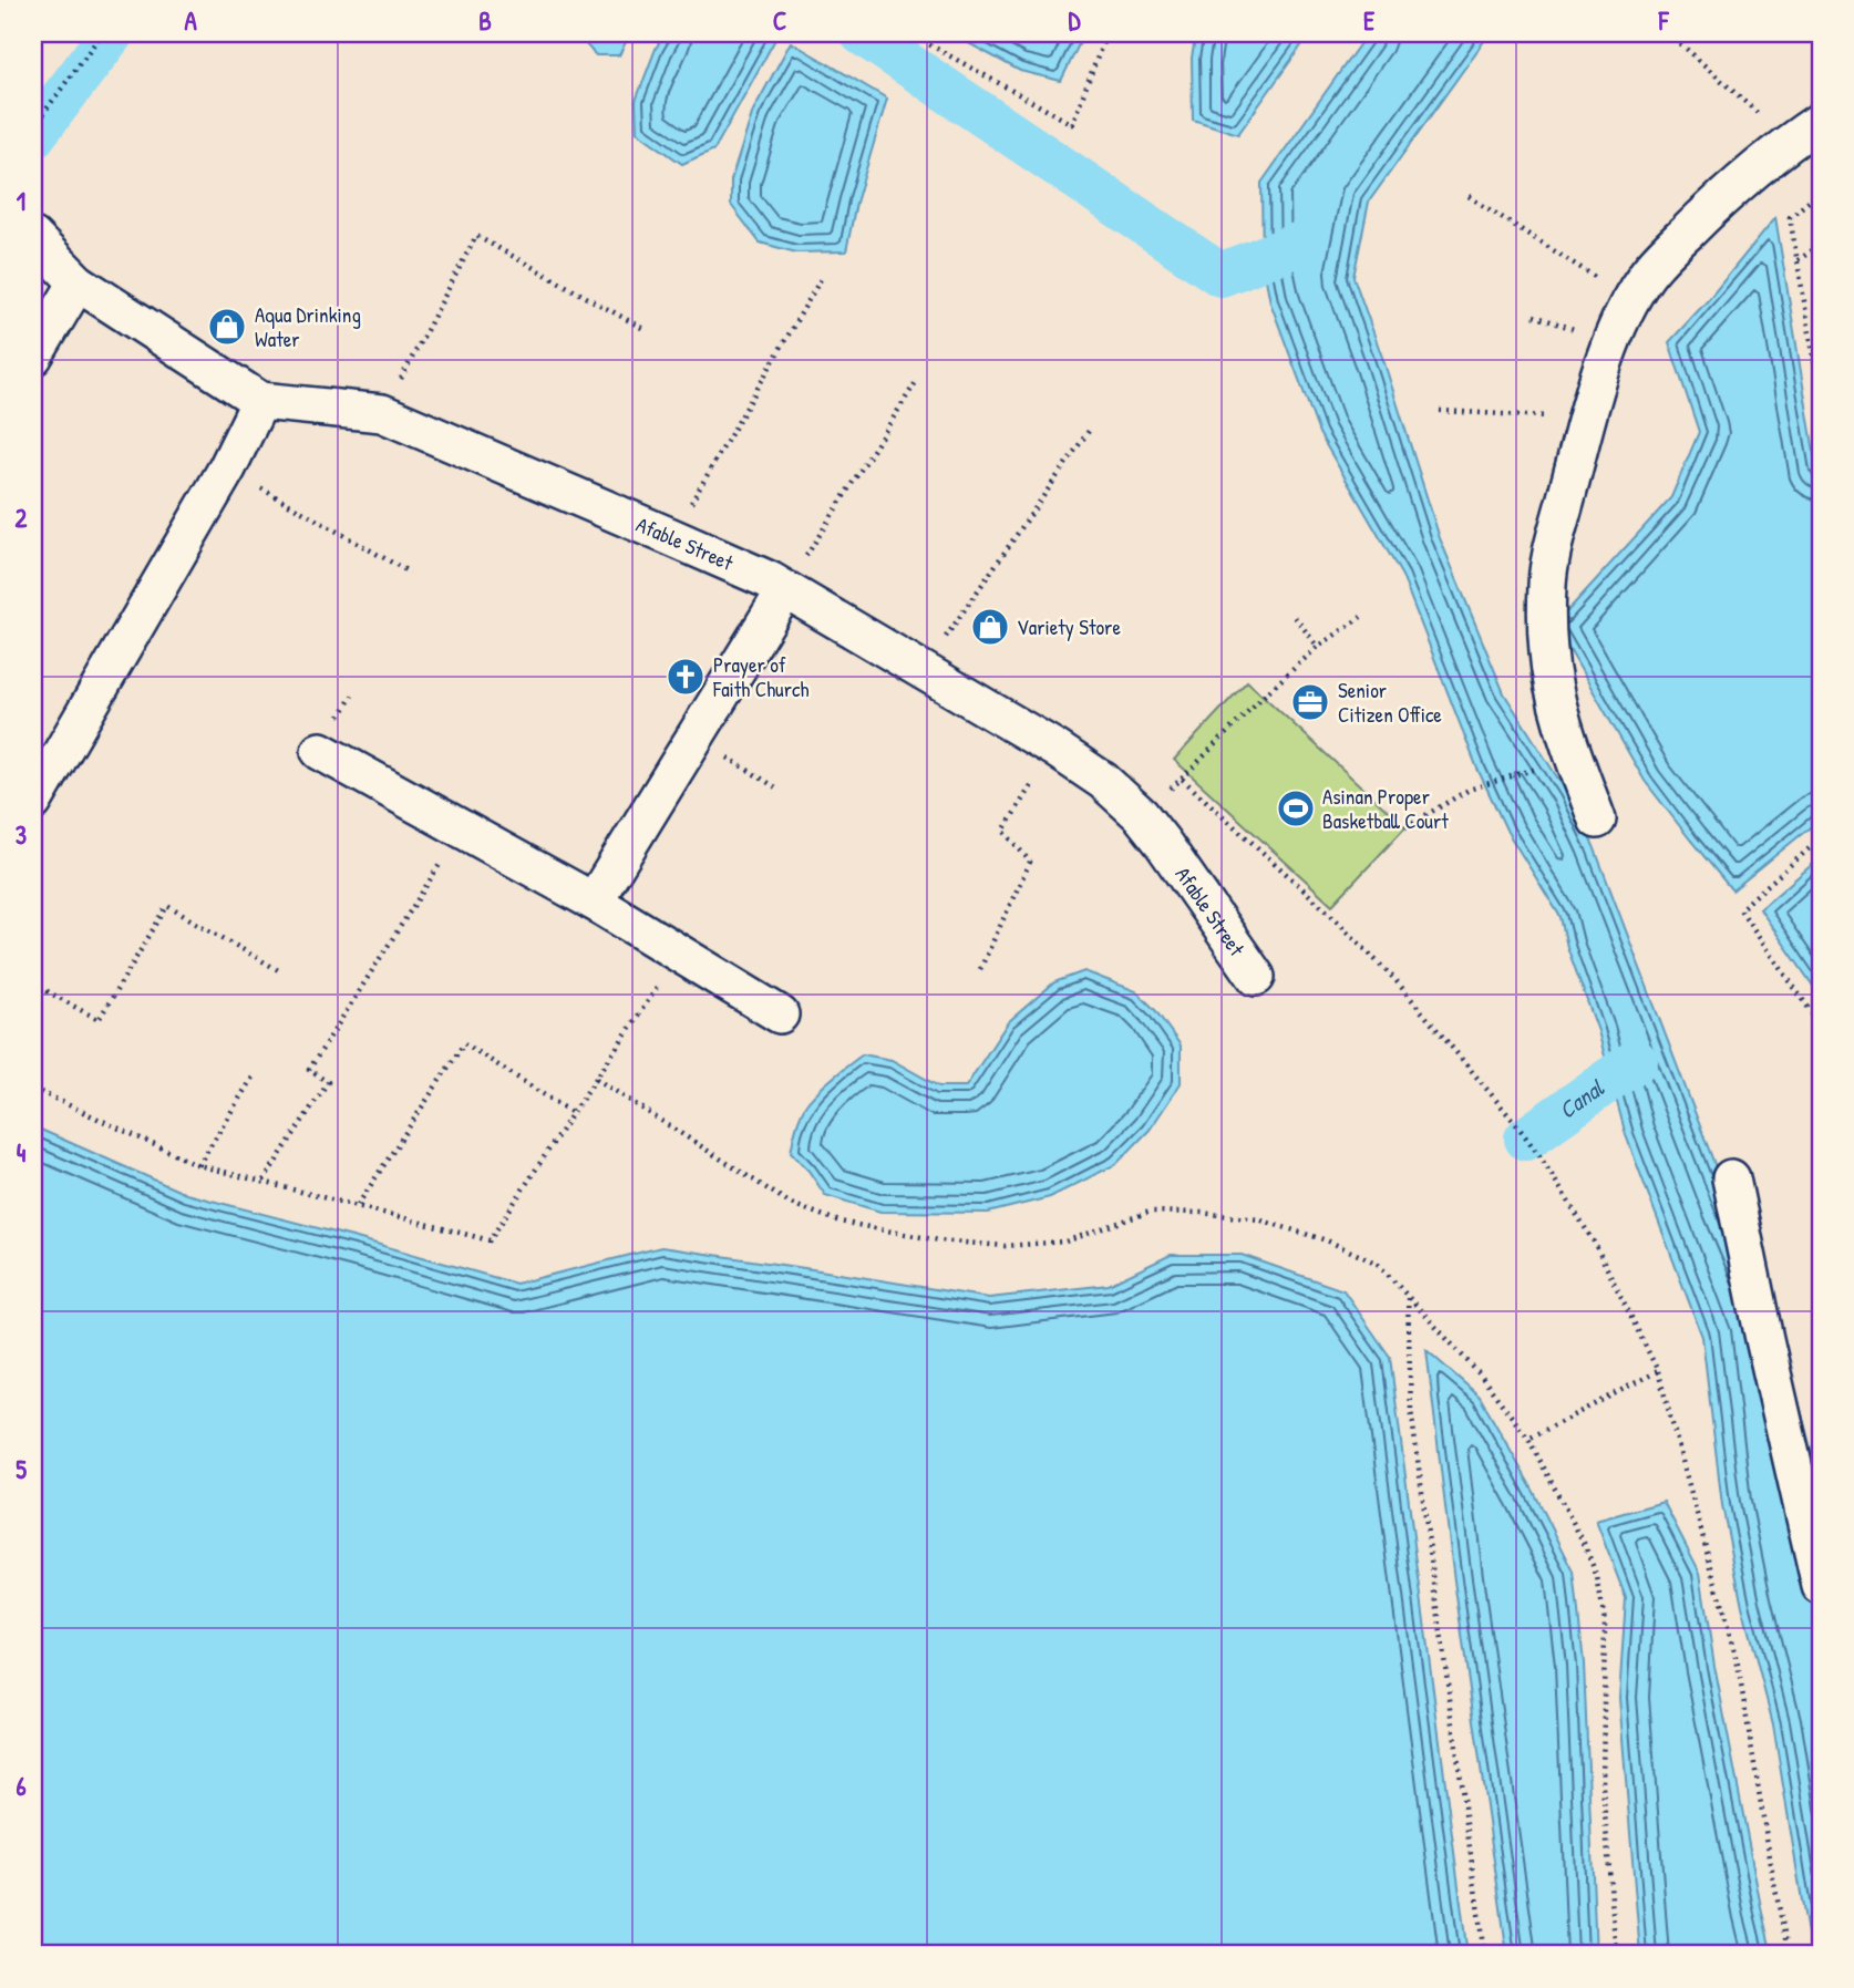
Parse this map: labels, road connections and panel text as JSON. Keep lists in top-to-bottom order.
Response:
{
  "streets": {
    "street": ["Afable Street"]
  },
  "water": ["Canal"],
  "places": {
    "shop": ["Aqua Drinking Water", "Variety Store"],
    "church": ["Prayer of Faith Church"],
    "office": ["Senior Citizen Office"],
    "sports": ["Asinan Proper Basketball Court"]
  },
  "grid": {
    "columns": [
      "A",
      "B",
      "C",
      "D",
      "E",
      "F"
    ],
    "rows": [
      "1",
      "2",
      "3",
      "4",
      "5",
      "6"
    ]
  }
}
